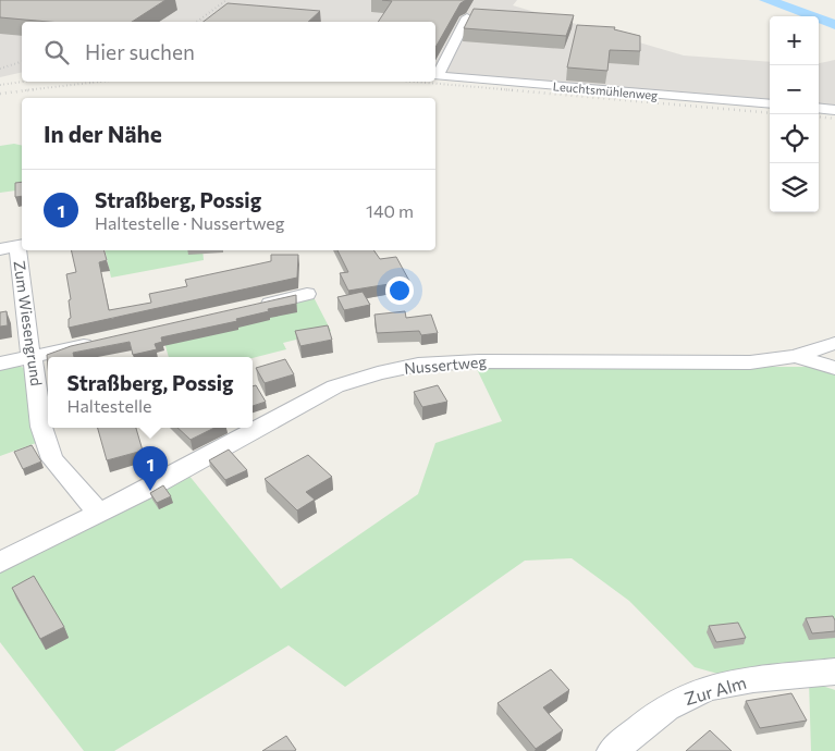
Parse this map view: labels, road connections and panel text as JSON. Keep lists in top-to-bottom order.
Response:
{
  "streets": {
    "street": [
      "Leuchtsmühlenweg",
      "Zum Wiesengrund",
      "Nussertweg",
      "Zur Alm"
    ]
  },
  "crossings": [
    ["Zum Wiesengrund", "Nussertweg"]
  ],
  "page": {
    "map_buttons": ["+", "−"],
    "search": "Hier suchen",
    "heading": "In der Nähe",
    "list": [
      {
        "mark": "1",
        "name": "Straßberg, Possig",
        "note": "Haltestelle · Nussertweg",
        "value": "140 m"
      }
    ],
    "popup": ["Straßberg, Possig", "Haltestelle"],
    "pins": "1"
  }
}
